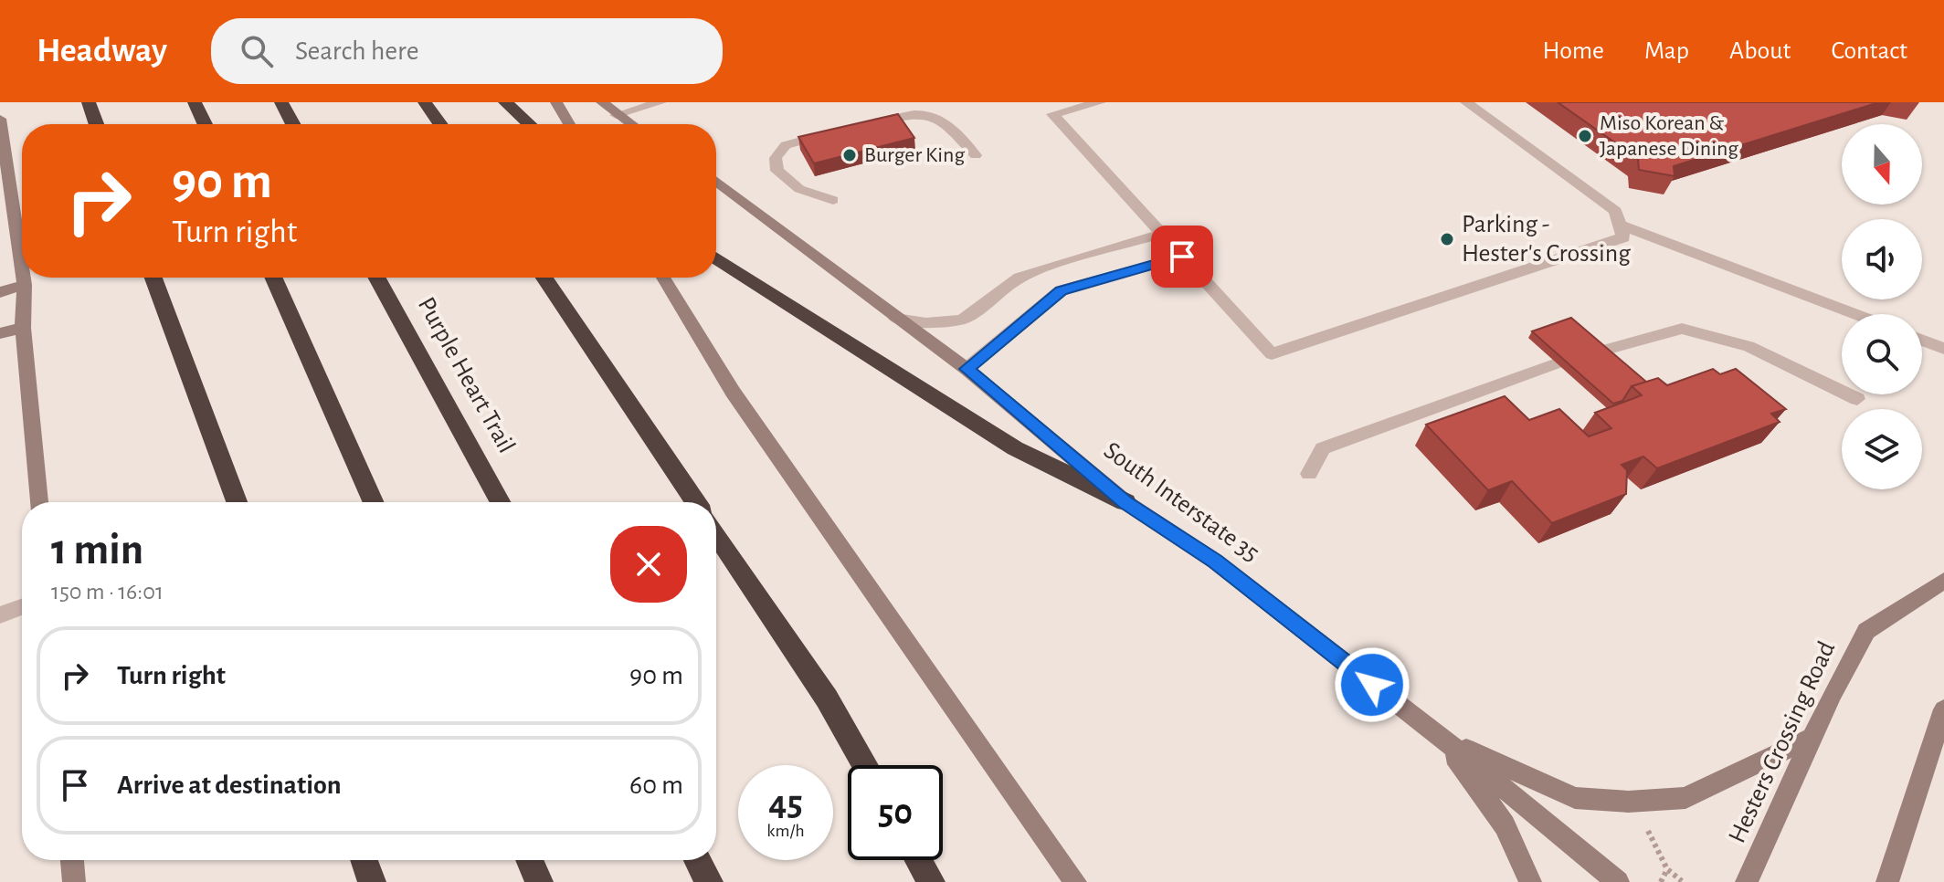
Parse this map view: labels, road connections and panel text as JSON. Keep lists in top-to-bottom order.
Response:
{
  "streets": {
    "highway": ["Purple Heart Trail"],
    "main road": ["South Interstate 35", "Hesters Crossing Road"]
  },
  "places": ["Miso Korean & Japanese Dining", "Burger King", "Parking - Hester's Crossing"],
  "north": "bottom",
  "page": {
    "header": "Headway",
    "search": "Search here",
    "nav": [
      "Home",
      "Map",
      "About",
      "Contact"
    ],
    "turn": ["90 m", "Turn right"],
    "heading": ["1 min", "150 m · 16:01"],
    "list": [
      {
        "name": "Turn right",
        "value": "90 m"
      },
      {
        "name": "Arrive at destination",
        "value": "60 m"
      }
    ],
    "speed": "45 km/h",
    "limit": "50"
  }
}
